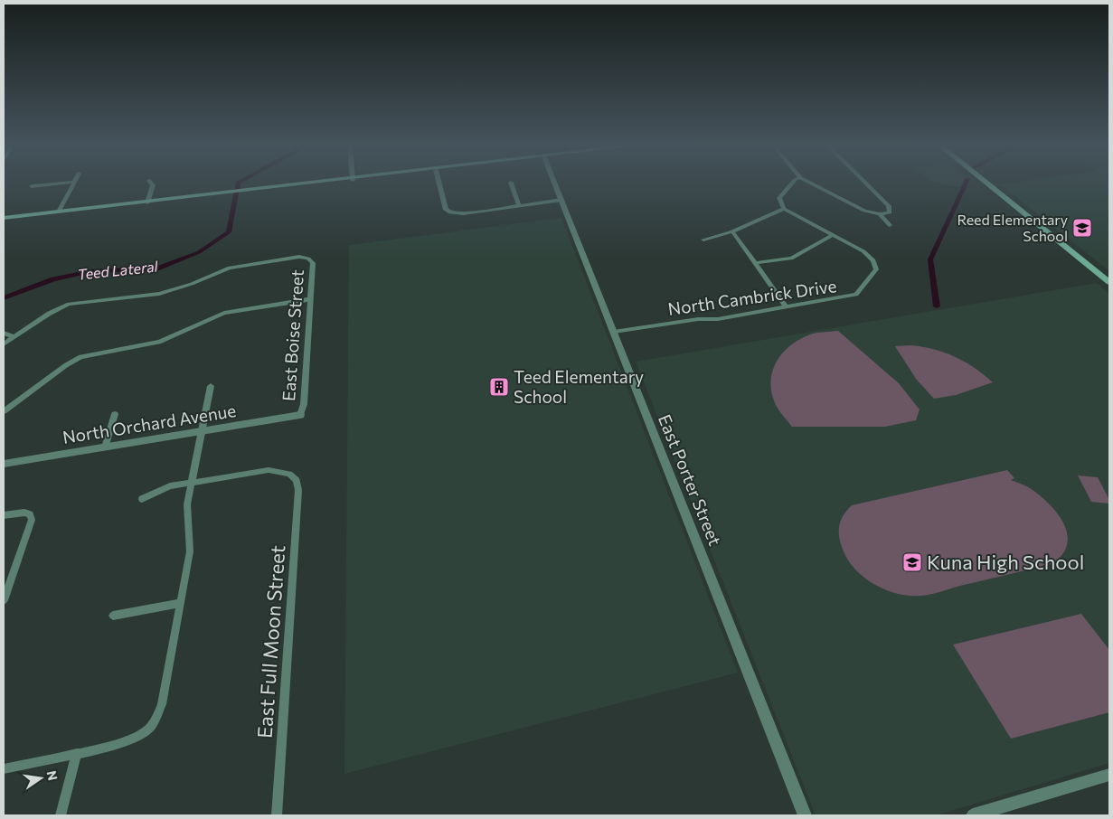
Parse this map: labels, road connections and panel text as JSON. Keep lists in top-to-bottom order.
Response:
{
  "streets": {
    "street": [
      "North Cambrick Drive",
      "East Boise Street",
      "North Orchard Avenue",
      "East Porter Street",
      "East Full Moon Street"
    ]
  },
  "crossings": [
    ["North Cambrick Drive", "East Porter Street"],
    ["East Boise Street", "North Orchard Avenue"]
  ],
  "water": ["Teed Lateral"],
  "places": {
    "school or university": ["Reed Elementary School", "Kuna High School"],
    "building": ["Teed Elementary School"]
  },
  "north": "right"
}
